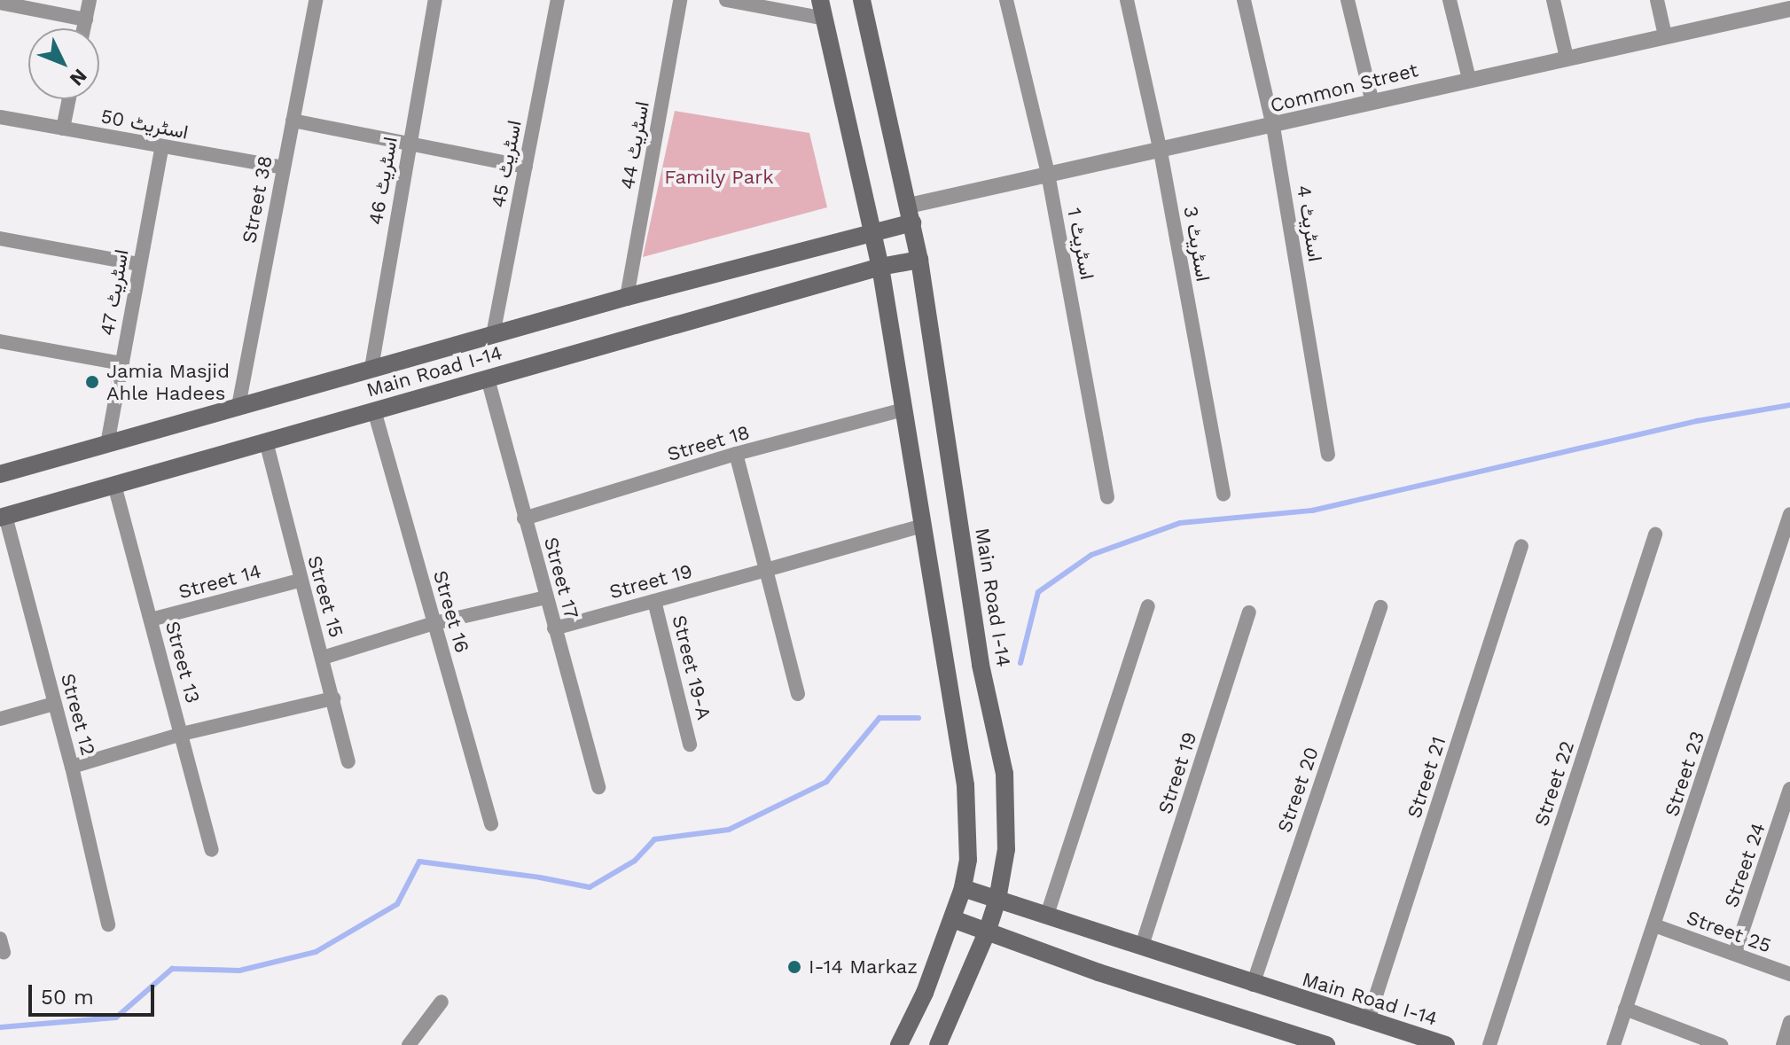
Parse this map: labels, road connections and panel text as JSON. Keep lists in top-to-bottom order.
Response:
{
  "streets": {
    "main road": ["Main Road I-14"],
    "street": [
      "Common Street",
      "اسٹریٹ 50",
      "اسٹریٹ 44",
      "اسٹریٹ 45",
      "اسٹریٹ 46",
      "Street 38",
      "اسٹریٹ 4",
      "اسٹریٹ 1",
      "اسٹریٹ 3",
      "اسٹریٹ 47",
      "Street 18",
      "Street 17",
      "Street 14",
      "Street 19",
      "Street 15",
      "Street 16",
      "Street 13",
      "Street 19-A",
      "Street 12",
      "Street 23",
      "Street 21",
      "Street 22",
      "Street 20",
      "Street 24",
      "Street 25"
    ]
  },
  "crossings": [
    ["Common Street", "اسٹریٹ 4"],
    ["Common Street", "اسٹریٹ 1"],
    ["Common Street", "اسٹریٹ 3"],
    ["Common Street", "Main Road I-14"],
    ["اسٹریٹ 50", "Street 38"],
    ["اسٹریٹ 50", "اسٹریٹ 47"],
    ["اسٹریٹ 44", "Main Road I-14"],
    ["اسٹریٹ 45", "Main Road I-14"],
    ["اسٹریٹ 46", "Main Road I-14"],
    ["Street 38", "Main Road I-14"],
    ["اسٹریٹ 47", "Main Road I-14"],
    ["Main Road I-14", "Street 17"],
    ["Main Road I-14", "Street 19"],
    ["Main Road I-14", "Street 15"],
    ["Main Road I-14", "Street 16"],
    ["Main Road I-14", "Street 13"],
    ["Main Road I-14", "Street 12"],
    ["Main Road I-14", "Street 21"],
    ["Main Road I-14", "Street 20"],
    ["Street 18", "Street 17"],
    ["Street 17", "Street 19"],
    ["Street 14", "Street 15"],
    ["Street 14", "Street 13"],
    ["Street 19", "Street 19-A"],
    ["Street 23", "Street 25"],
    ["Street 24", "Street 25"]
  ],
  "parks": ["Family Park"],
  "places": ["Jamia Masjid Ahle Hadees", "I-14 Markaz"],
  "scale_bar": "50 m",
  "north": "bottom right"
}
